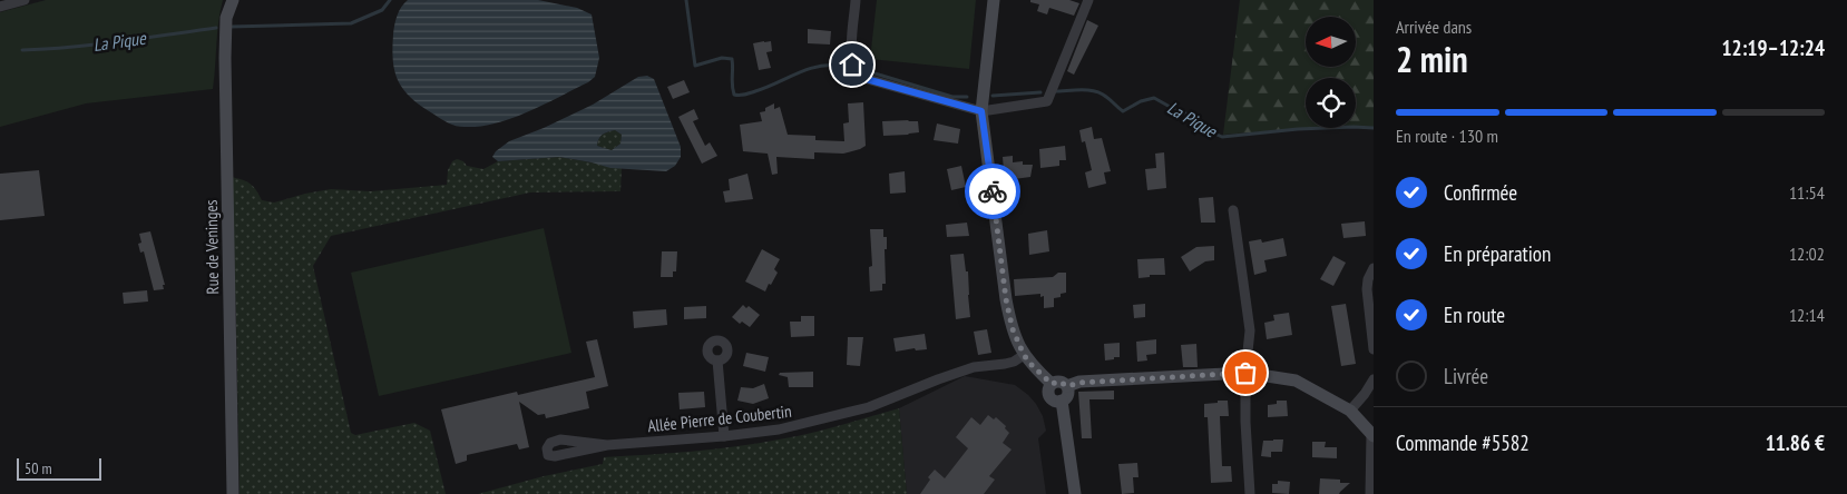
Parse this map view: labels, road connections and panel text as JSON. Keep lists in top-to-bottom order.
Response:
{
  "streets": {
    "street": ["Rue de Veninges", "Allée Pierre de Coubertin"]
  },
  "water": ["La Pique"],
  "scale_bar": "50 m",
  "north": "left",
  "page": {
    "heading": ["2 min", "Arrivée dans", "12:19–12:24"],
    "panel": ["Commande #5582", "11.86 €"],
    "bar": "En route · 130 m",
    "list": [
      ["Confirmée", "11:54"],
      ["En préparation", "12:02"],
      ["En route", "12:14"],
      "Livrée"
    ],
    "scale": "50 m"
  }
}
